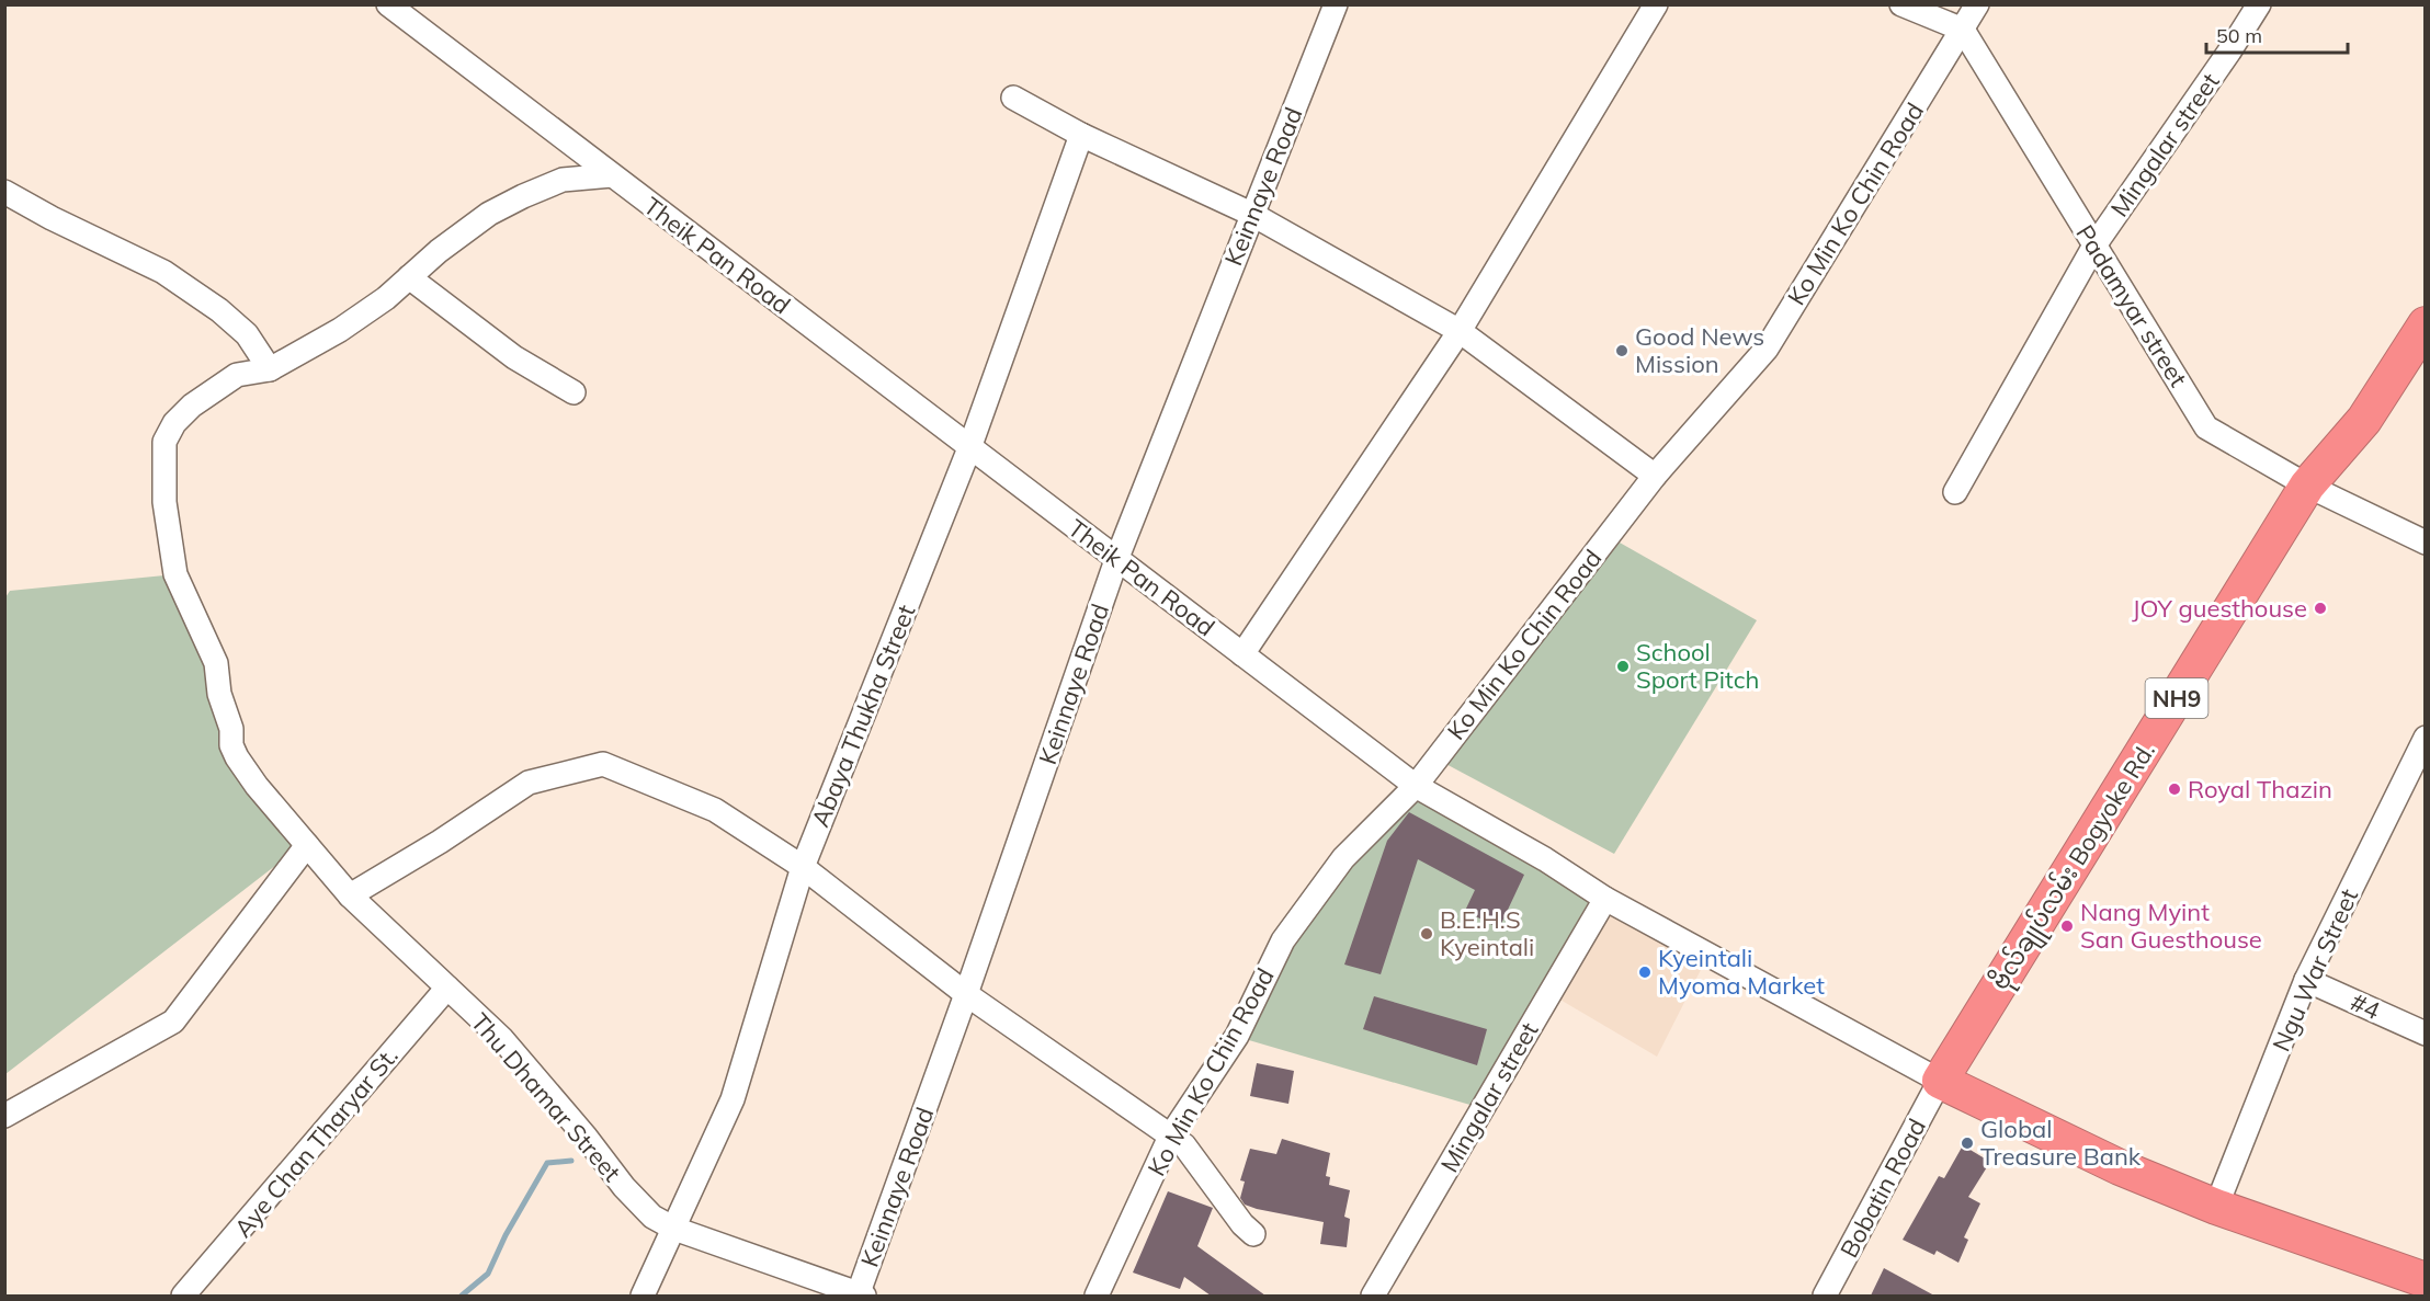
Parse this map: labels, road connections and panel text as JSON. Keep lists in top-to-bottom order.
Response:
{
  "streets": {
    "highway": ["NH9", "ဗိုလ်ချုပ်လမ်း Bogyoke Rd."],
    "street": [
      "Mingalar street",
      "Keinnaye Road",
      "Ko Min Ko Chin Road",
      "Theik Pan Road",
      "Padamyar street",
      "Abaya Thukha Street",
      "Ngu War Street",
      "#4",
      "Thu Dhamar Street",
      "Aye Chan Tharyar St.",
      "Bobatin Road"
    ]
  },
  "crossings": [
    ["Mingalar street", "Theik Pan Road"],
    ["Mingalar street", "Padamyar street"],
    ["Keinnaye Road", "Theik Pan Road"],
    ["Keinnaye Road", "Thu Dhamar Street"],
    ["Ko Min Ko Chin Road", "Theik Pan Road"],
    ["Ko Min Ko Chin Road", "Padamyar street"],
    ["Theik Pan Road", "Abaya Thukha Street"],
    ["Theik Pan Road", "ဗိုလ်ချုပ်လမ်း Bogyoke Rd."],
    ["Theik Pan Road", "Thu Dhamar Street"],
    ["Theik Pan Road", "Bobatin Road"],
    ["Padamyar street", "ဗိုလ်ချုပ်လမ်း Bogyoke Rd."],
    ["Abaya Thukha Street", "Thu Dhamar Street"],
    ["ဗိုလ်ချုပ်လမ်း Bogyoke Rd.", "Bobatin Road"],
    ["Ngu War Street", "#4"],
    ["Thu Dhamar Street", "Aye Chan Tharyar St."]
  ],
  "places": [
    "Good News Mission",
    "JOY guesthouse",
    "School Sport Pitch",
    "Royal Thazin",
    "Nang Myint San Guesthouse",
    "B.E.H.S Kyeintali",
    "Kyeintali Myoma Market",
    "Global Treasure Bank"
  ],
  "scale_bar": "50 m"
}
